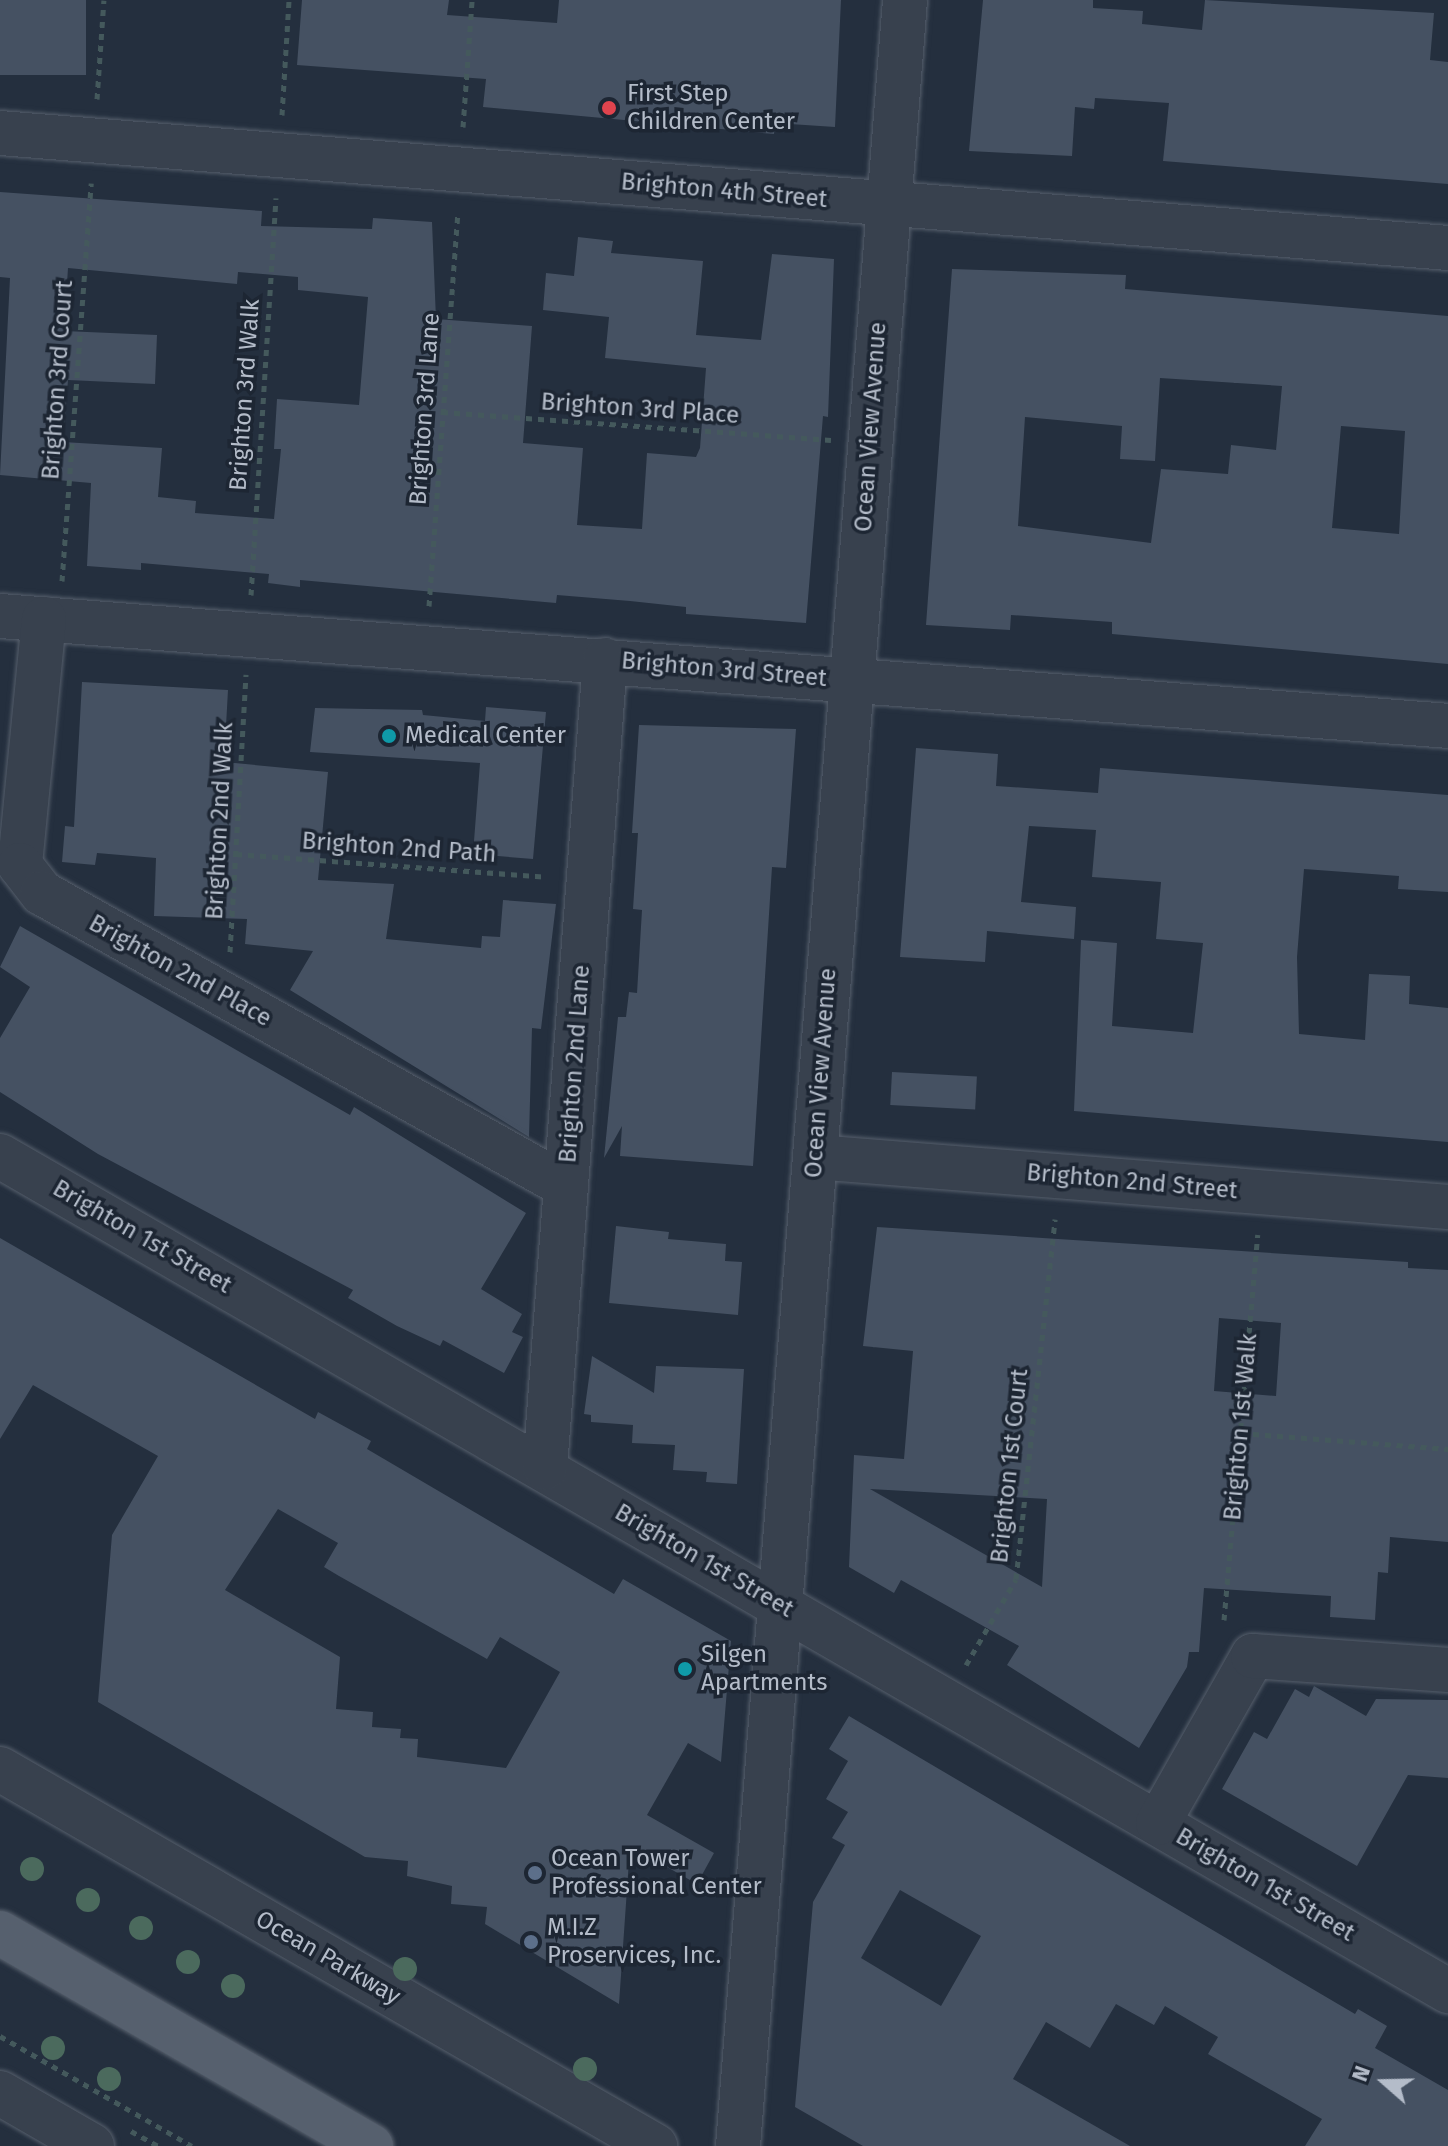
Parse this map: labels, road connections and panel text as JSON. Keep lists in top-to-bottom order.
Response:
{
  "streets": {
    "street": [
      "Brighton 4th Street",
      "Ocean View Avenue",
      "Brighton 3rd Street",
      "Brighton 2nd Place",
      "Brighton 2nd Lane",
      "Brighton 2nd Street",
      "Brighton 1st Street",
      "Ocean Parkway"
    ],
    "path": [
      "Brighton 3rd Court",
      "Brighton 3rd Walk",
      "Brighton 3rd Lane",
      "Brighton 3rd Place",
      "Brighton 2nd Walk",
      "Brighton 2nd Path",
      "Brighton 1st Walk",
      "Brighton 1st Court"
    ]
  },
  "crossings": [
    ["Brighton 4th Street", "Ocean View Avenue"],
    ["Brighton 3rd Court", "Brighton 3rd Street"],
    ["Brighton 3rd Court", "Brighton 2nd Place"],
    ["Brighton 3rd Lane", "Brighton 3rd Place"],
    ["Ocean View Avenue", "Brighton 3rd Street"],
    ["Ocean View Avenue", "Brighton 2nd Street"],
    ["Ocean View Avenue", "Brighton 1st Street"],
    ["Brighton 3rd Street", "Brighton 2nd Place"],
    ["Brighton 3rd Street", "Brighton 2nd Lane"],
    ["Brighton 2nd Walk", "Brighton 2nd Path"],
    ["Brighton 2nd Place", "Brighton 2nd Lane"],
    ["Brighton 2nd Lane", "Brighton 1st Street"],
    ["Brighton 1st Street", "Brighton 1st Court"]
  ],
  "places": [
    "First Step Children Center",
    "Medical Center",
    "Silgen Apartments",
    "Ocean Tower Professional Center",
    "M.I.Z Proservices, Inc."
  ],
  "north": "left"
}
